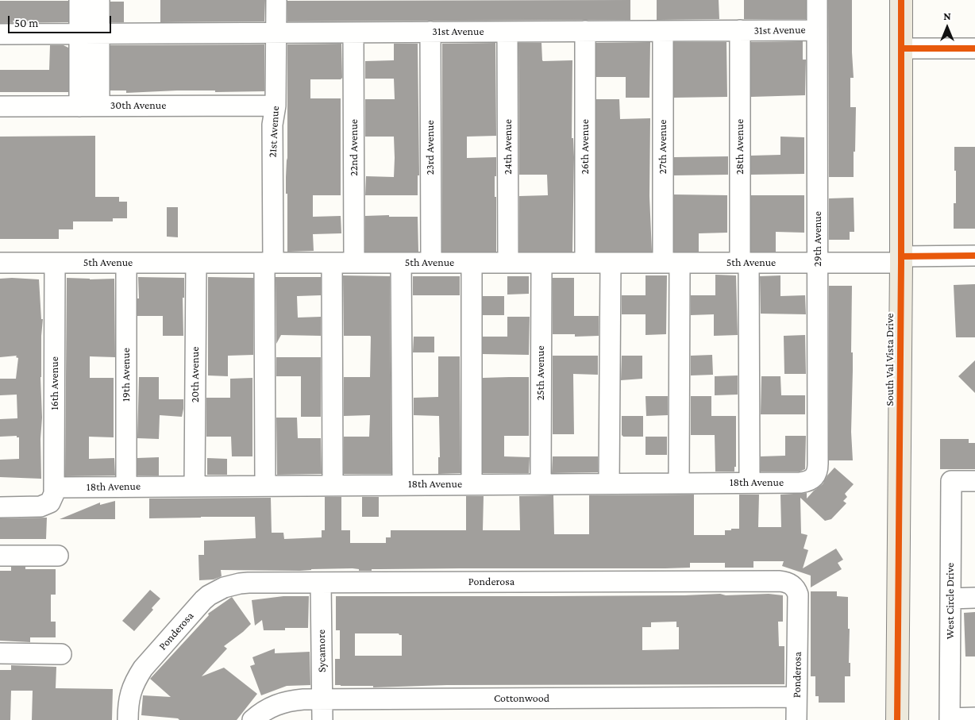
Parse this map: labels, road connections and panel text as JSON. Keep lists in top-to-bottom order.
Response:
{
  "streets": {
    "main road": ["South Val Vista Drive"],
    "street": [
      "31st Avenue",
      "30th Avenue",
      "21st Avenue",
      "24th Avenue",
      "26th Avenue",
      "27th Avenue",
      "28th Avenue",
      "22nd Avenue",
      "23rd Avenue",
      "29th Avenue",
      "5th Avenue",
      "25th Avenue",
      "19th Avenue",
      "20th Avenue",
      "16th Avenue",
      "18th Avenue",
      "Ponderosa",
      "West Circle Drive",
      "Sycamore",
      "Cottonwood"
    ]
  },
  "crossings": [
    ["31st Avenue", "21st Avenue"],
    ["31st Avenue", "24th Avenue"],
    ["31st Avenue", "26th Avenue"],
    ["31st Avenue", "27th Avenue"],
    ["31st Avenue", "28th Avenue"],
    ["31st Avenue", "22nd Avenue"],
    ["31st Avenue", "23rd Avenue"],
    ["31st Avenue", "29th Avenue"],
    ["30th Avenue", "21st Avenue"],
    ["21st Avenue", "5th Avenue"],
    ["21st Avenue", "18th Avenue"],
    ["24th Avenue", "5th Avenue"],
    ["26th Avenue", "5th Avenue"],
    ["27th Avenue", "5th Avenue"],
    ["27th Avenue", "18th Avenue"],
    ["28th Avenue", "5th Avenue"],
    ["28th Avenue", "18th Avenue"],
    ["22nd Avenue", "5th Avenue"],
    ["23rd Avenue", "5th Avenue"],
    ["29th Avenue", "5th Avenue"],
    ["29th Avenue", "18th Avenue"],
    ["5th Avenue", "South Val Vista Drive"],
    ["5th Avenue", "25th Avenue"],
    ["5th Avenue", "19th Avenue"],
    ["5th Avenue", "20th Avenue"],
    ["5th Avenue", "16th Avenue"],
    ["25th Avenue", "18th Avenue"],
    ["19th Avenue", "18th Avenue"],
    ["20th Avenue", "18th Avenue"],
    ["16th Avenue", "18th Avenue"],
    ["Ponderosa", "Sycamore"],
    ["Ponderosa", "Cottonwood"],
    ["Sycamore", "Cottonwood"]
  ],
  "scale_bar": "50 m",
  "north": "top"
}
